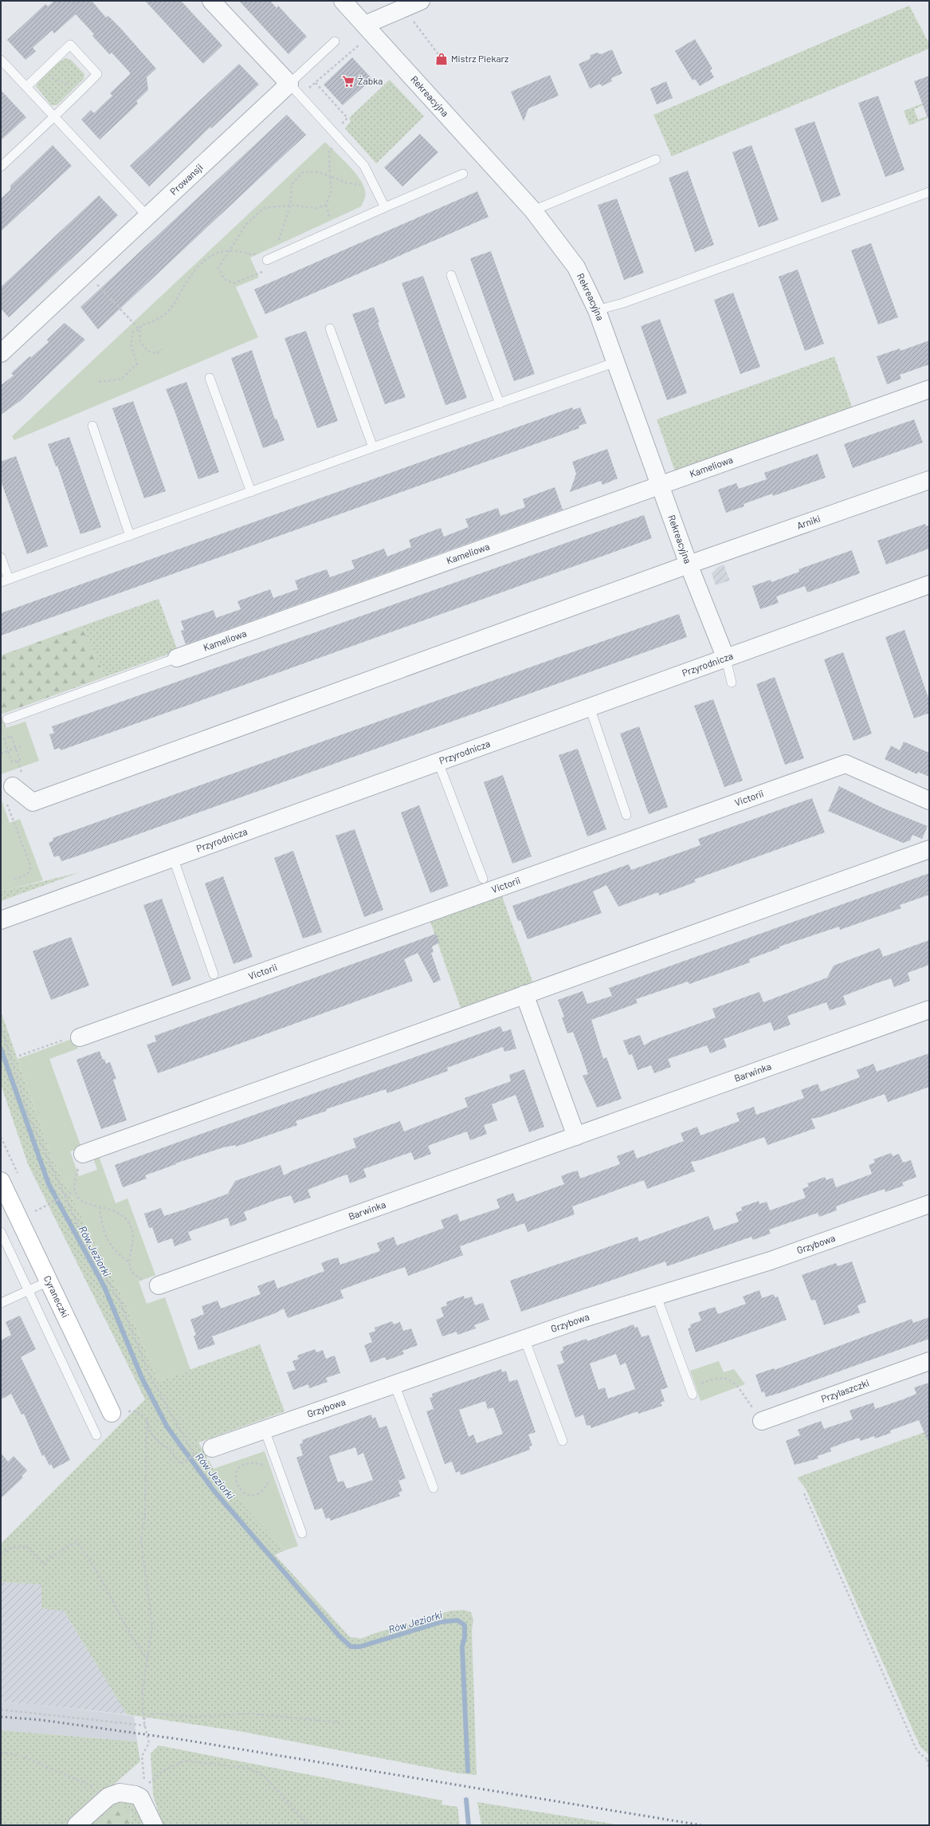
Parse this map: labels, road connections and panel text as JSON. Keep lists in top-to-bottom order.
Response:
{
  "streets": {
    "street": [
      "Rekreacyjna",
      "Prowansji",
      "Kameliowa",
      "Arniki",
      "Przyrodnicza",
      "Victorii",
      "Barwinka",
      "Grzybowa",
      "Cyraneczki",
      "Przylaszczki"
    ]
  },
  "crossings": [
    ["Rekreacyjna", "Kameliowa"],
    ["Rekreacyjna", "Arniki"],
    ["Rekreacyjna", "Przyrodnicza"]
  ],
  "water": ["Rów Jeziorki"],
  "places": {
    "shop": ["Mistrz Piekarz"],
    "supermarket": ["Żabka"]
  }
}
